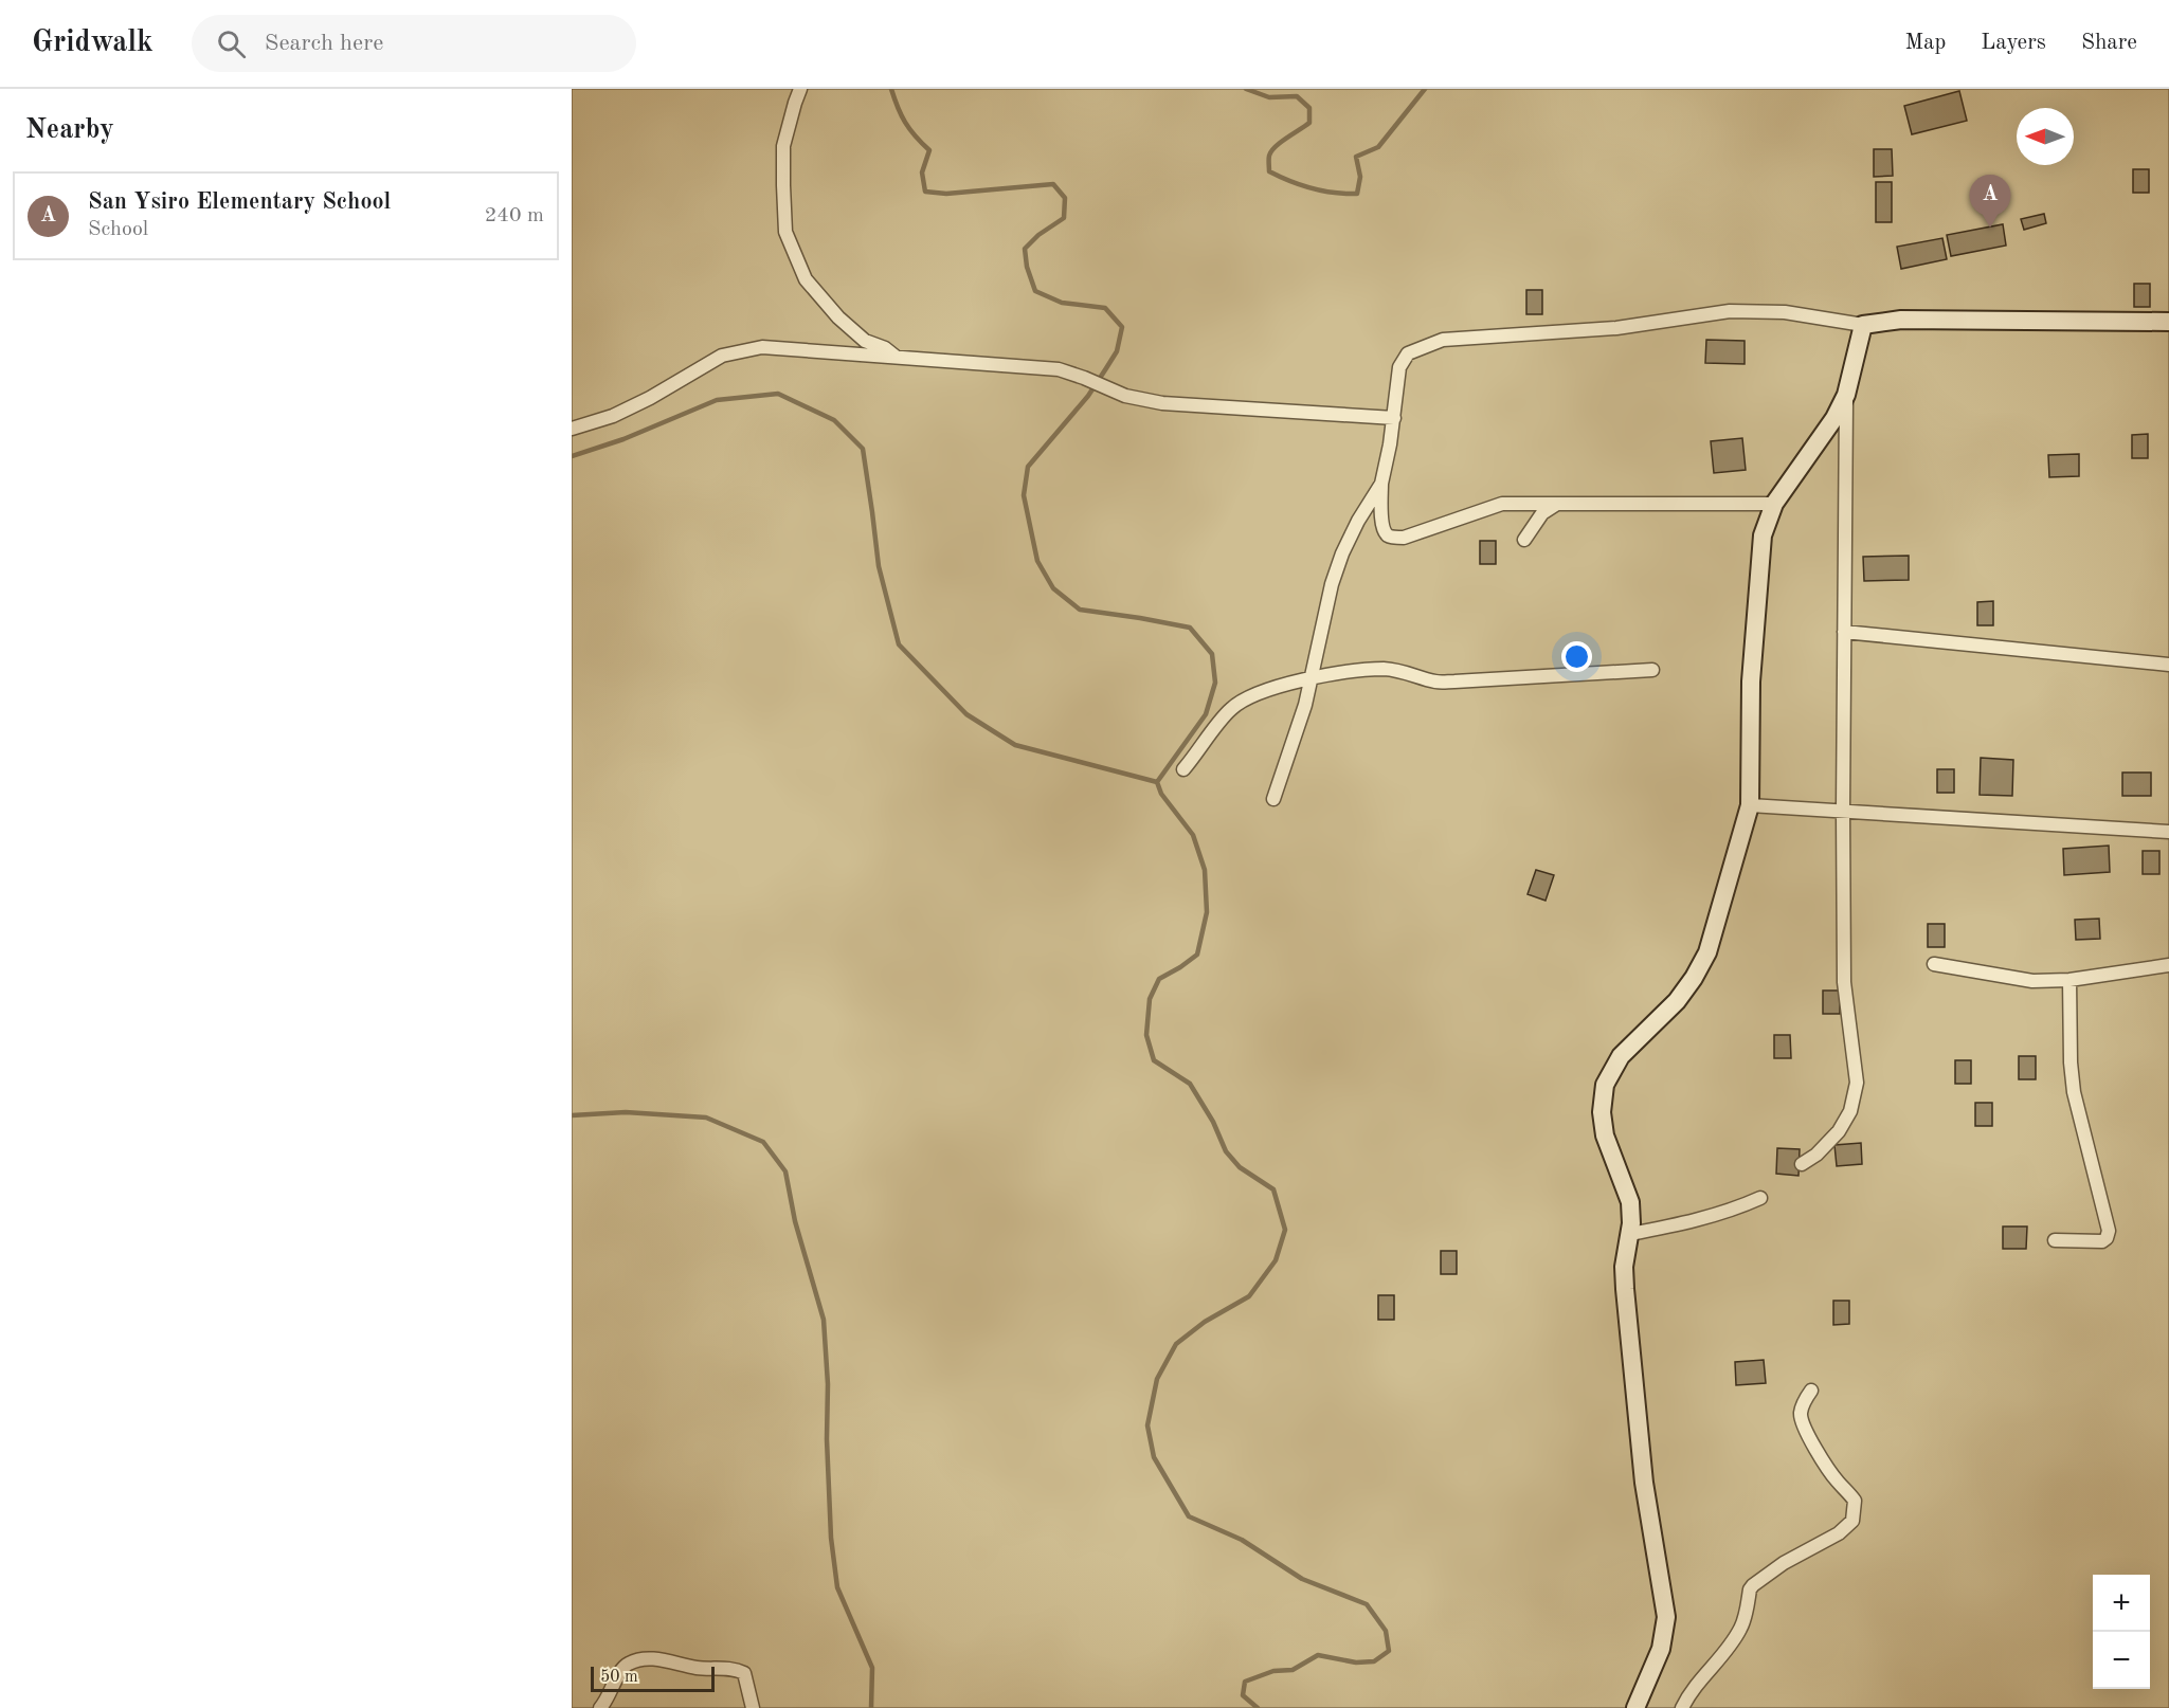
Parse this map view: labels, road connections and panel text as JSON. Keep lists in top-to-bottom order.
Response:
{
  "scale_bar": "50 m",
  "north": "left",
  "page": {
    "header": "Gridwalk",
    "search": "Search here",
    "nav": ["Map", "Layers", "Share"],
    "heading": "Nearby",
    "list": [
      {
        "mark": "A",
        "name": "San Ysiro Elementary School",
        "note": "School",
        "value": "240 m"
      }
    ],
    "pins": "A",
    "map_buttons": ["+", "−"],
    "scale": "50 m"
  }
}
